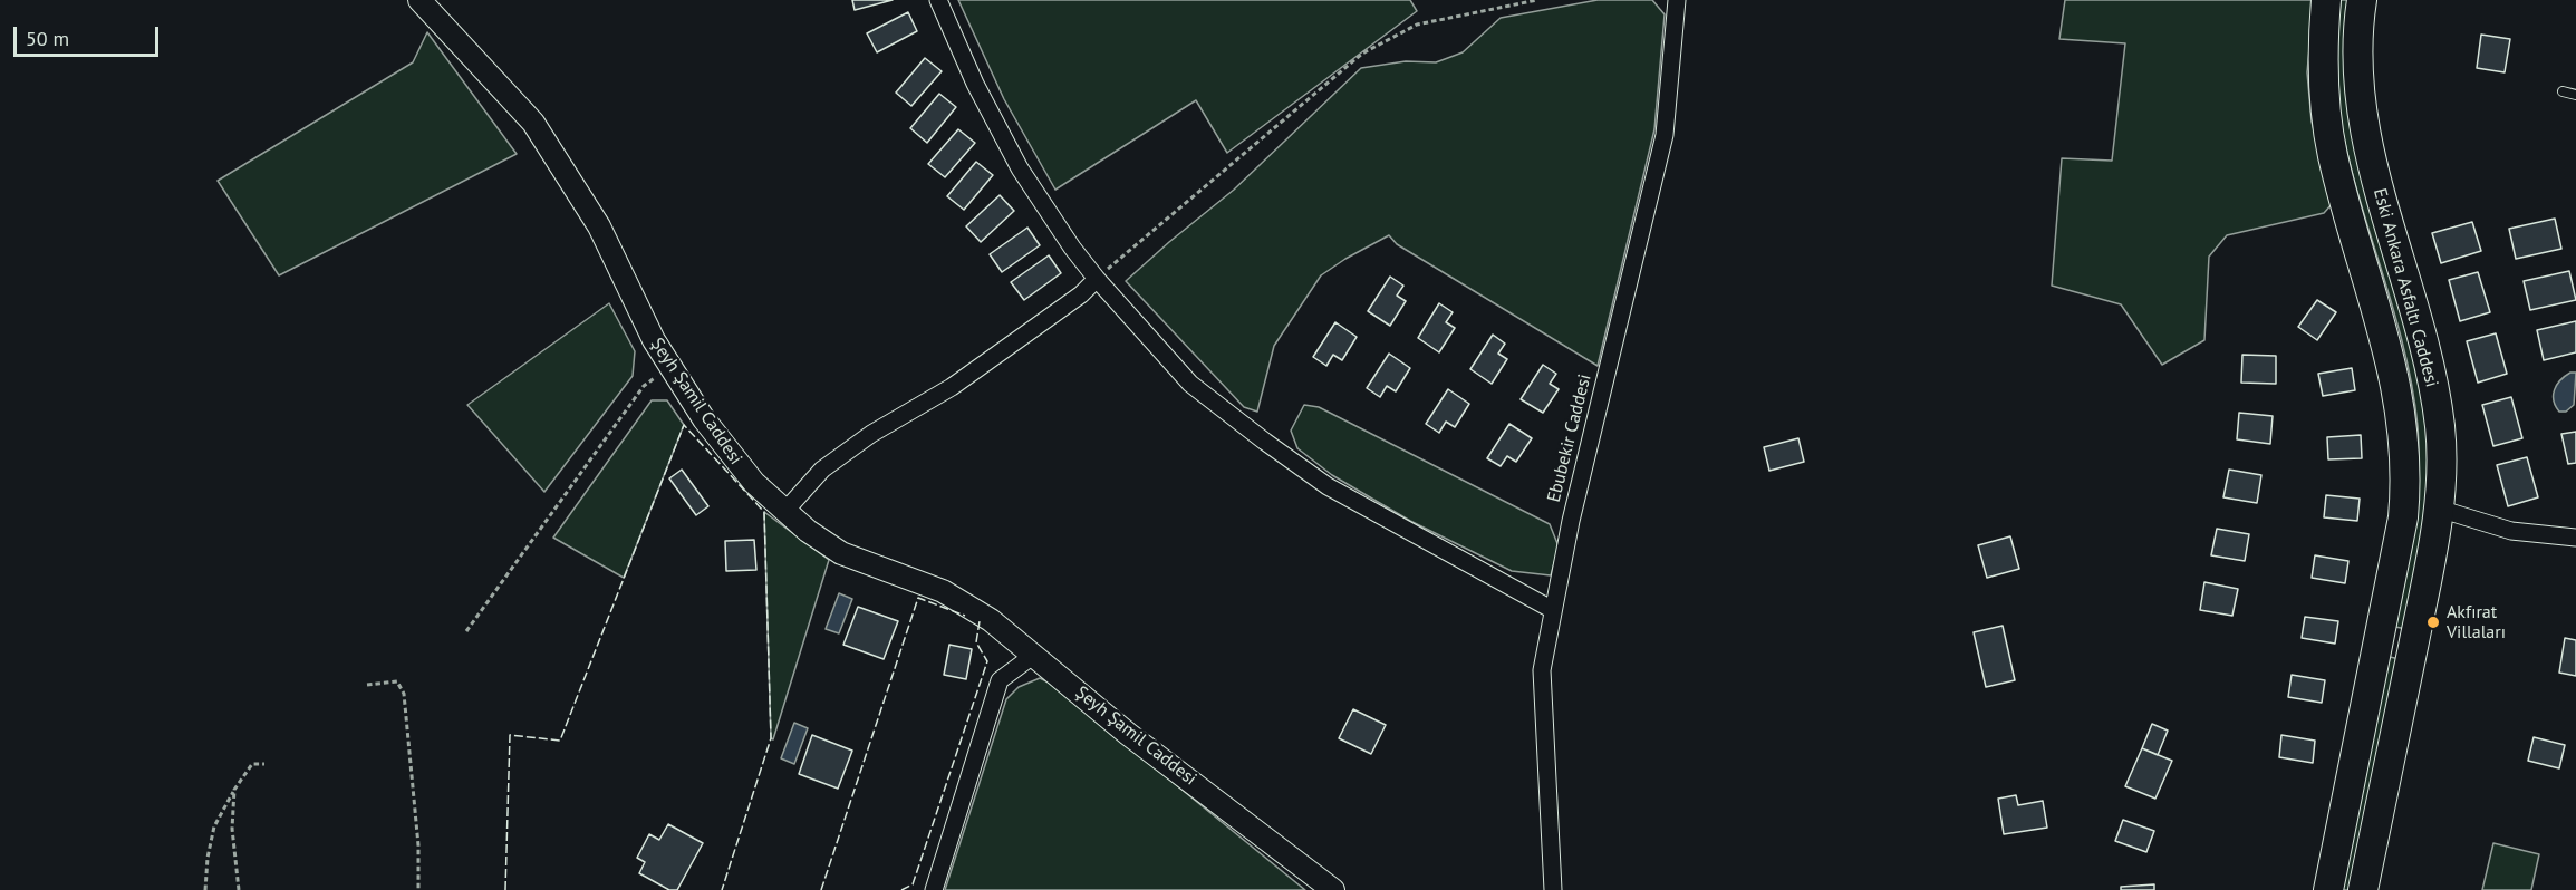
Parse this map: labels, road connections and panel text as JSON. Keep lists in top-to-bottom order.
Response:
{
  "streets": {
    "main road": ["Eski Ankara Asfaltı Caddesi"],
    "street": ["Şeyh Şamil Caddesi", "Ebubekir Caddesi"]
  },
  "places": ["Akfırat Villaları"],
  "scale_bar": "50 m"
}
